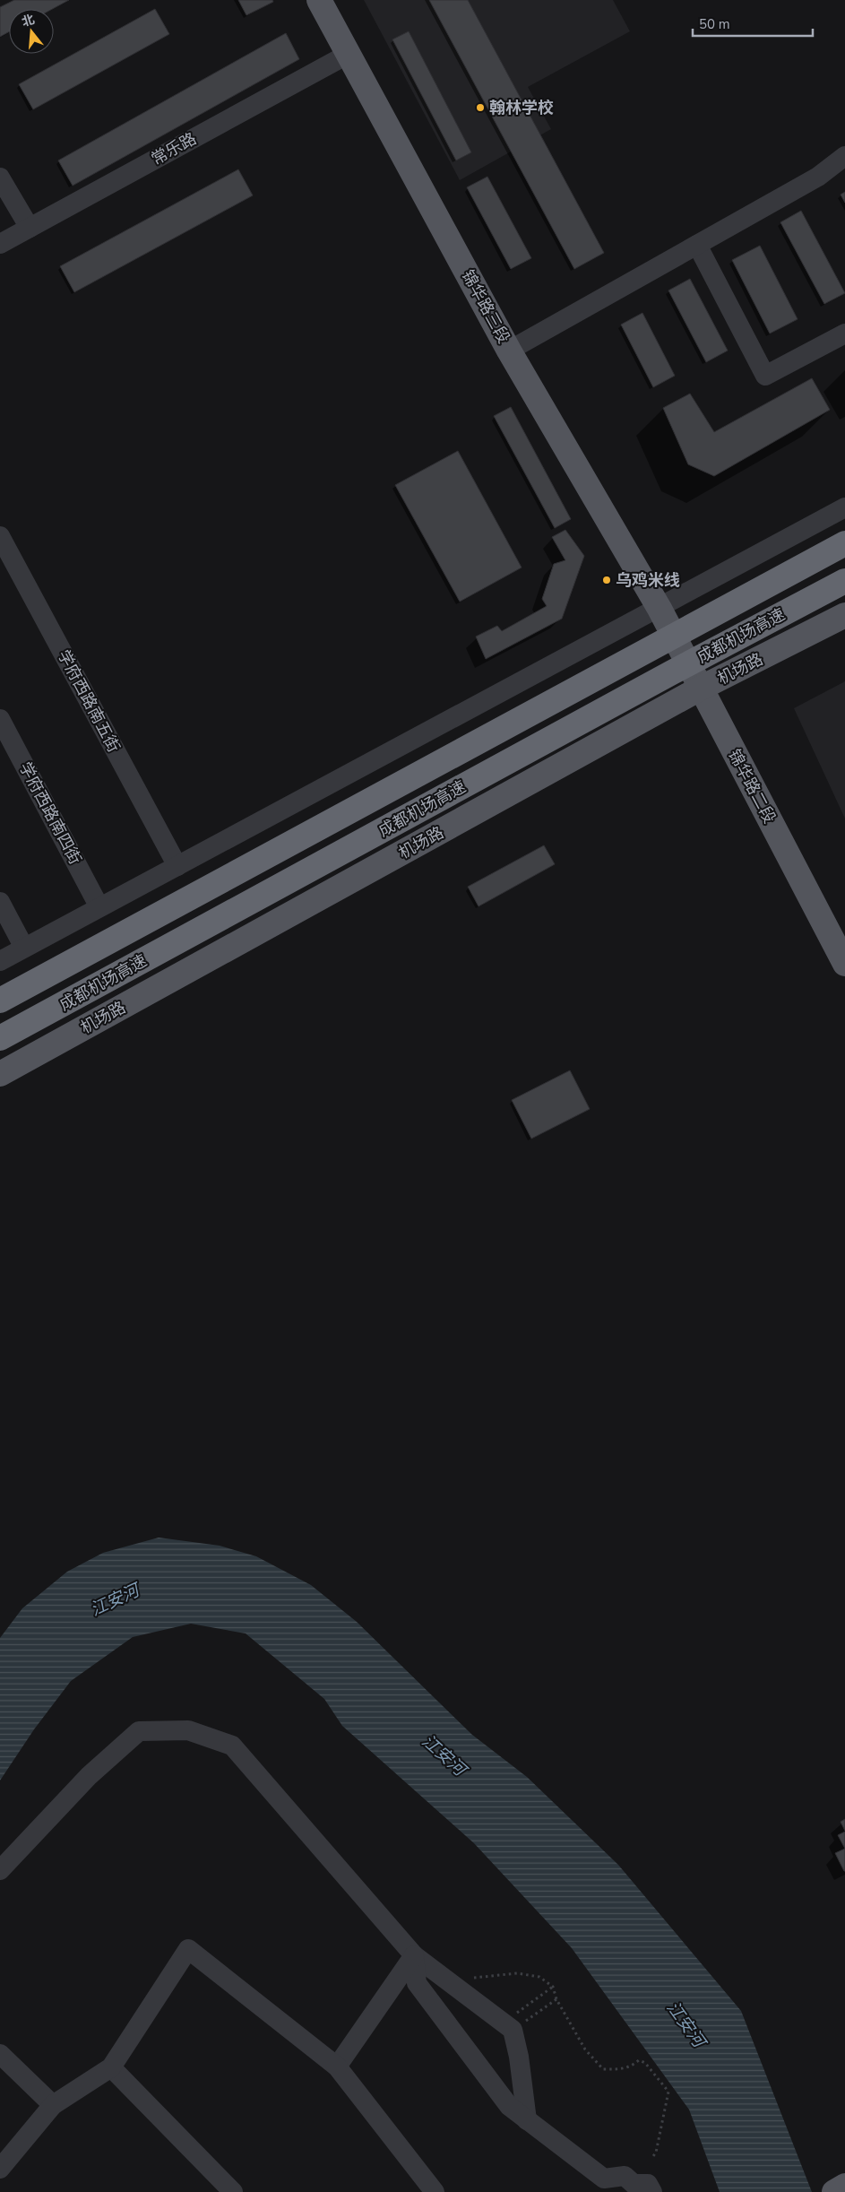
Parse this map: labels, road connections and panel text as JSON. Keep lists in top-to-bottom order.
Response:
{
  "streets": {
    "highway": ["成都机场高速"],
    "main road": ["锦华路三段", "机场路", "锦华路二段"],
    "street": ["常乐路", "学府西路南五街", "学府西路南四街"]
  },
  "crossings": [
    ["常乐路", "锦华路三段"],
    ["锦华路三段", "锦华路二段"],
    ["机场路", "锦华路二段"]
  ],
  "water": ["江安河"],
  "places": ["翰林学校", "乌鸡米线"],
  "scale_bar": "50 m",
  "north": "top"
}
